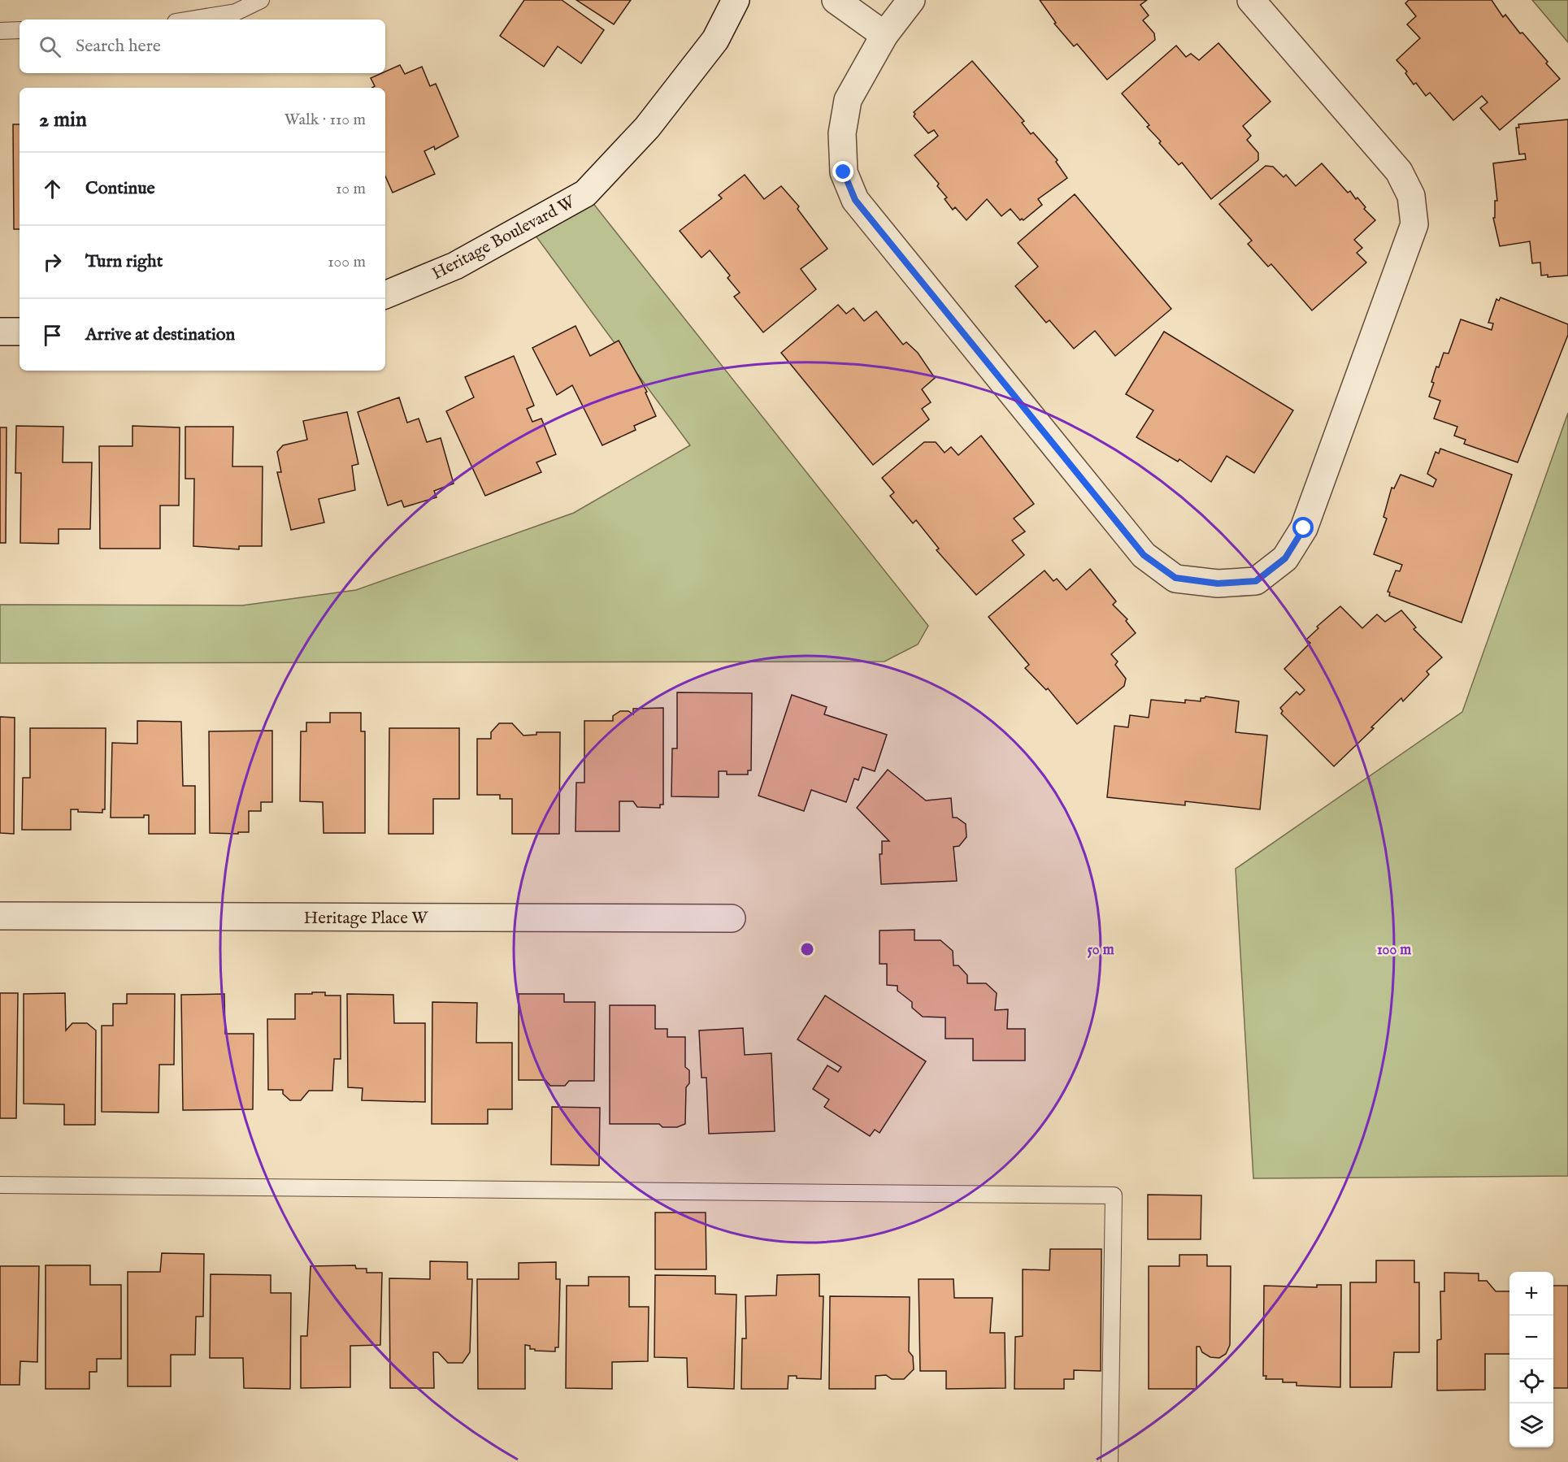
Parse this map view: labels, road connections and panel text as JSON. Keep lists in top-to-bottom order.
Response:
{
  "streets": {
    "street": ["Heritage Boulevard W", "Heritage Place W"]
  },
  "page": {
    "search": "Search here",
    "heading": ["2 min", "Walk · 110 m"],
    "list": [
      ["Continue", "10 m"],
      ["Turn right", "100 m"],
      "Arrive at destination"
    ],
    "map_buttons": ["+", "−"]
  },
  "rings": ["50 m", "100 m"]
}
